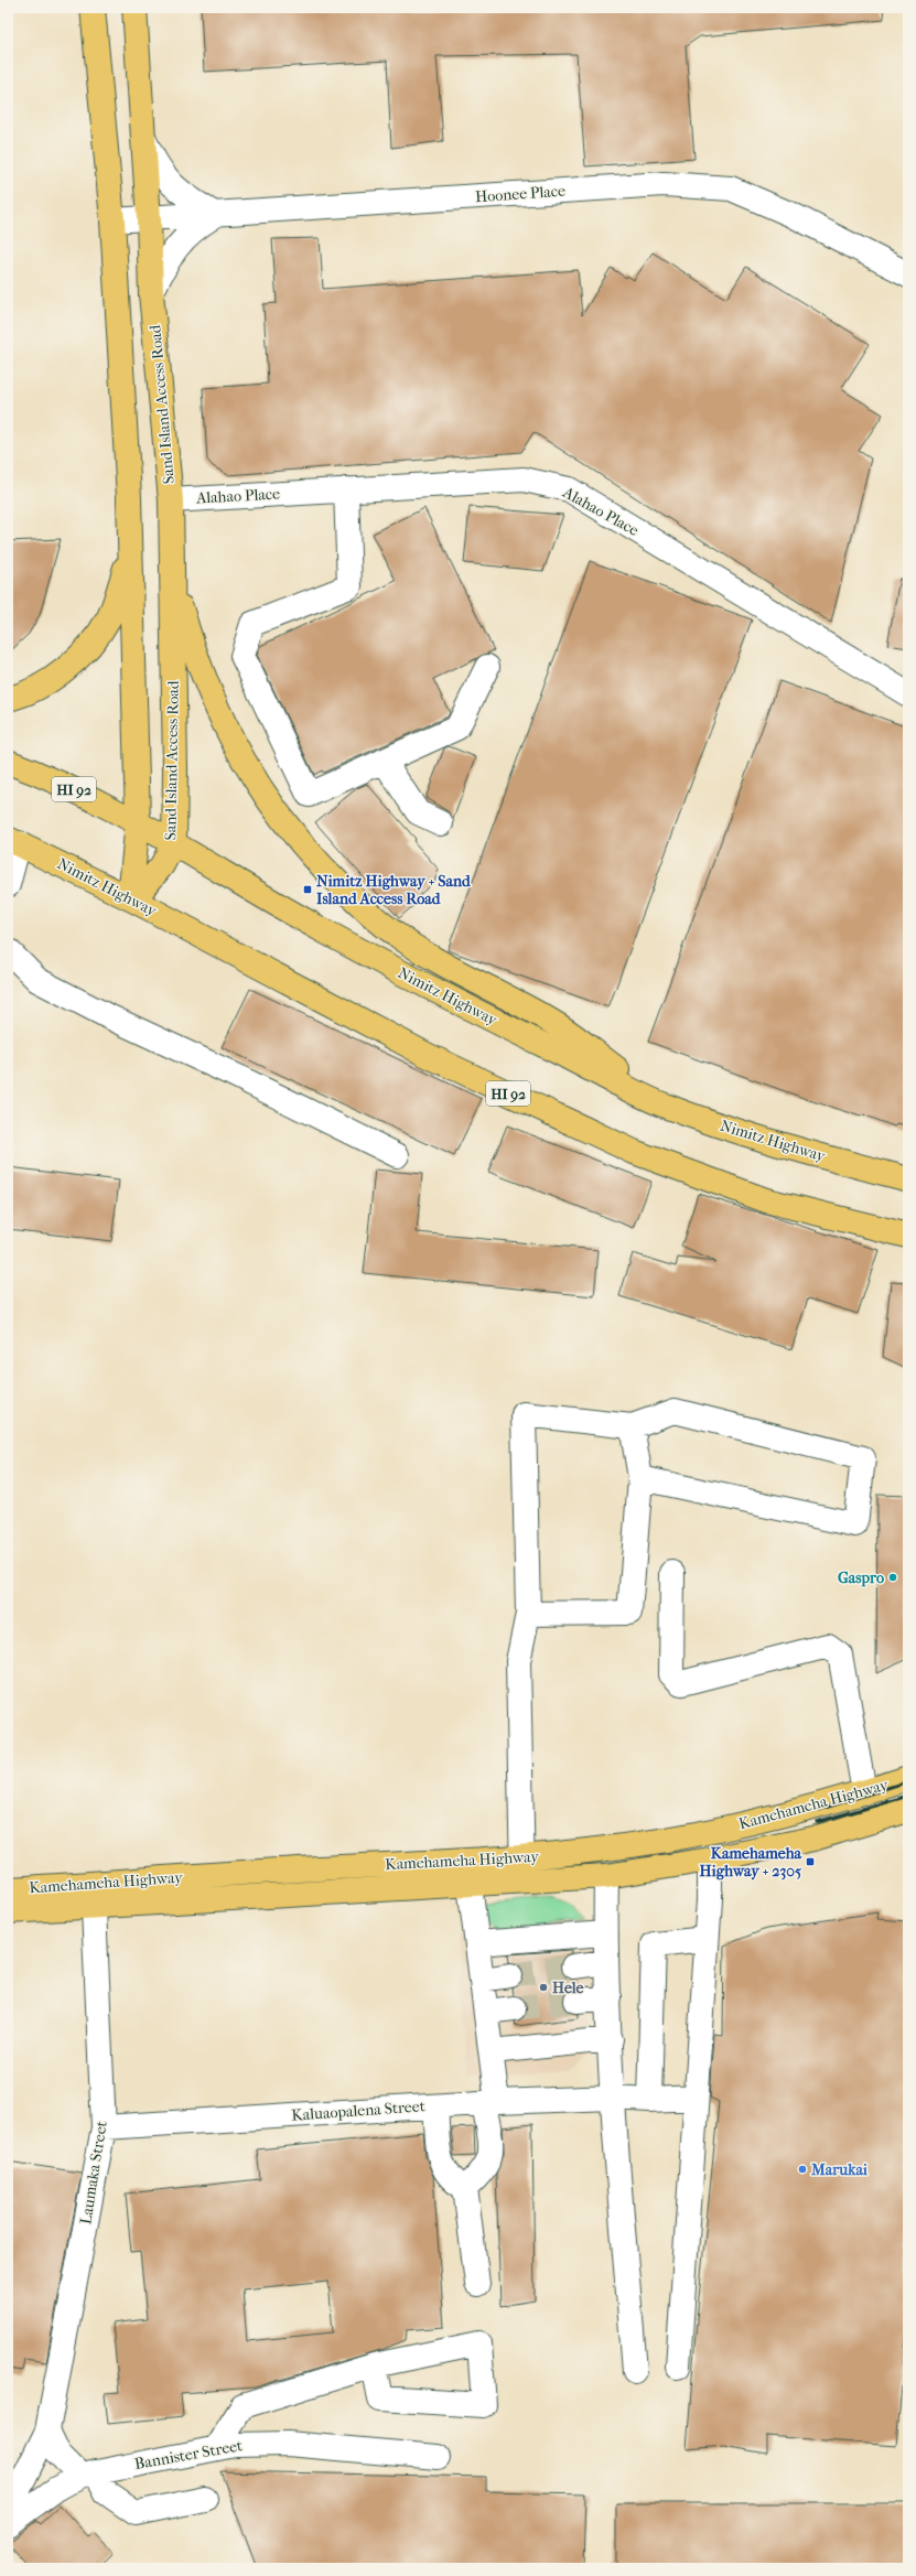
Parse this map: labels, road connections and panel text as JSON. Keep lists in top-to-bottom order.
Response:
{
  "streets": {
    "main road": [
      "Sand Island Access Road",
      "HI 92",
      "Nimitz Highway",
      "Kamehameha Highway"
    ],
    "street": [
      "Hoonee Place",
      "Alahao Place",
      "Kaluaopalena Street",
      "Laumaka Street",
      "Bannister Street"
    ]
  },
  "crossings": [
    ["Hoonee Place", "Sand Island Access Road"],
    ["Sand Island Access Road", "Alahao Place"],
    ["Sand Island Access Road", "Nimitz Highway"],
    ["Kamehameha Highway", "Laumaka Street"],
    ["Kaluaopalena Street", "Laumaka Street"]
  ],
  "places": {
    "transit": ["Nimitz Highway + Sand Island Access Road", "Kamehameha Highway + 2305"],
    "other": ["Gaspro", "Hele", "Marukai"]
  }
}
